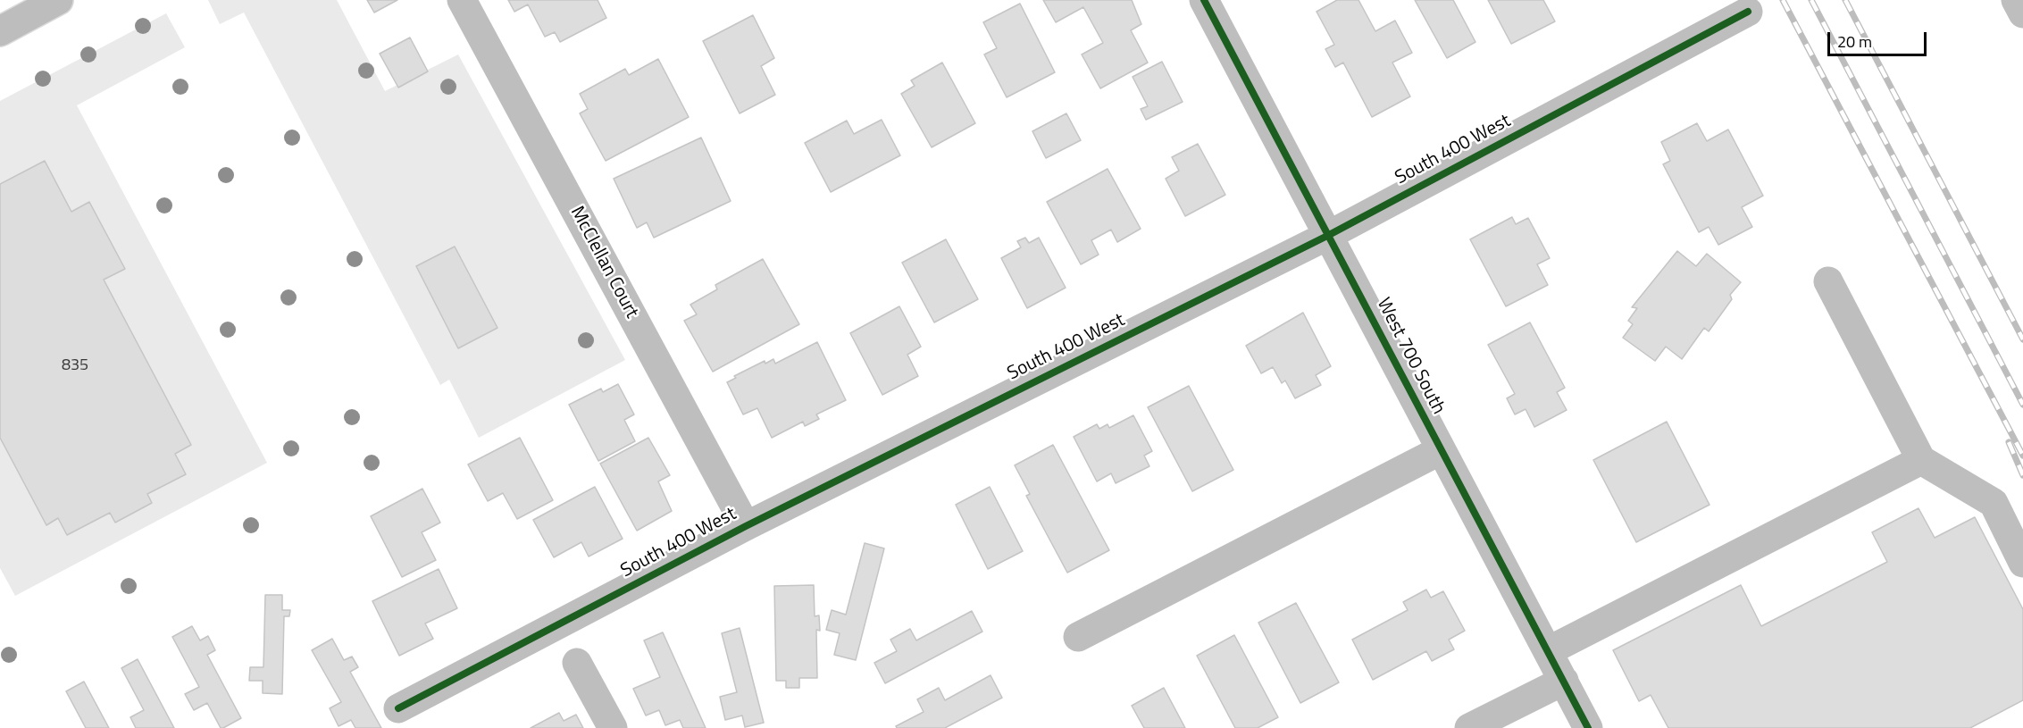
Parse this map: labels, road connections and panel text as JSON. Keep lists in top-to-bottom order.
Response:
{
  "streets": {
    "street": ["South 400 West", "McClellan Court", "West 700 South"]
  },
  "crossings": [
    ["South 400 West", "McClellan Court"],
    ["South 400 West", "West 700 South"]
  ],
  "house_numbers": ["835"],
  "scale_bar": "20 m"
}
